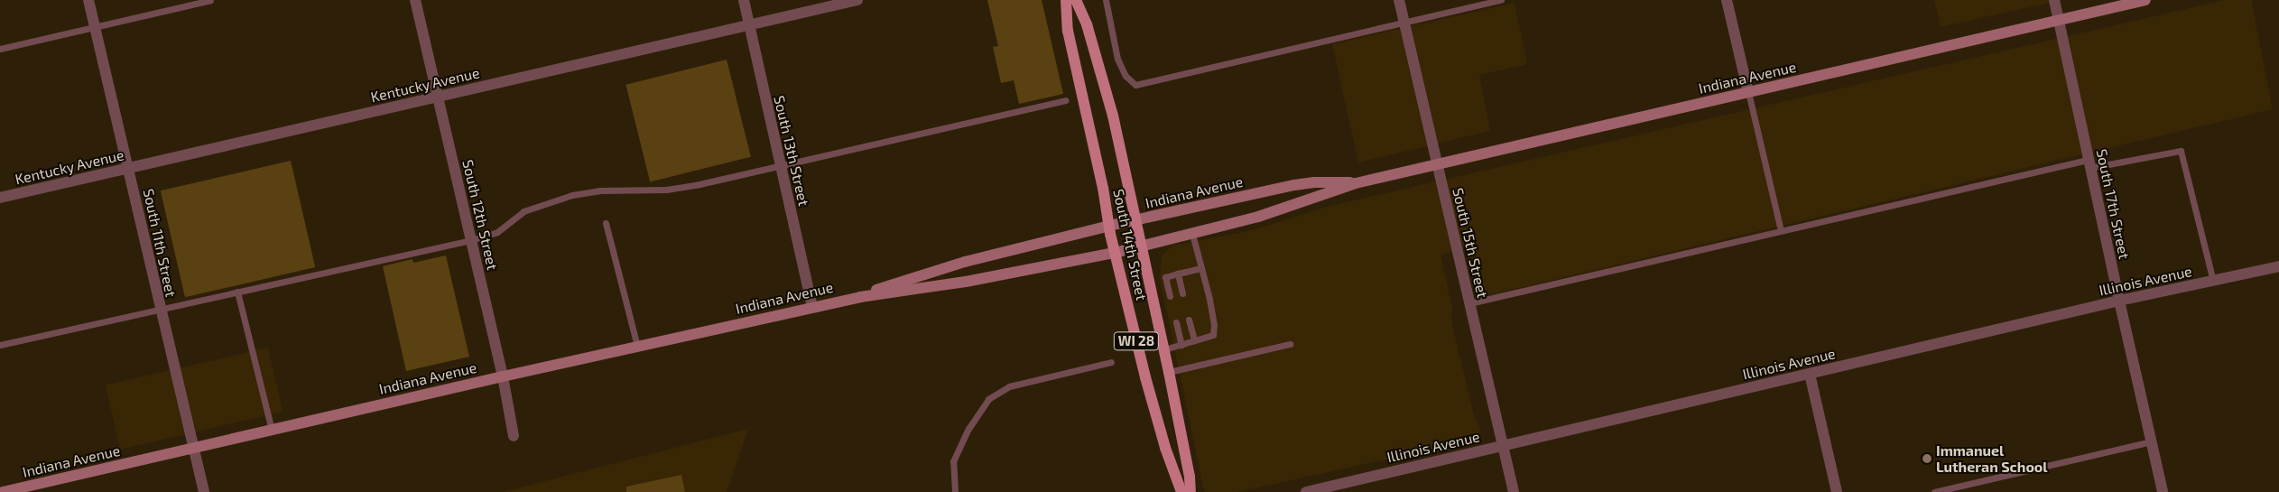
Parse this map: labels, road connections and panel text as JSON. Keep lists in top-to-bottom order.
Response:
{
  "streets": {
    "main road": ["Indiana Avenue", "South 14th Street", "WI 28"],
    "street": [
      "Kentucky Avenue",
      "South 13th Street",
      "South 17th Street",
      "South 12th Street",
      "South 11th Street",
      "South 15th Street",
      "Illinois Avenue"
    ]
  },
  "crossings": [
    ["Indiana Avenue", "South 13th Street"],
    ["Indiana Avenue", "South 17th Street"],
    ["Indiana Avenue", "South 12th Street"],
    ["Indiana Avenue", "South 11th Street"],
    ["Indiana Avenue", "South 15th Street"],
    ["Indiana Avenue", "South 14th Street"],
    ["Kentucky Avenue", "South 13th Street"],
    ["Kentucky Avenue", "South 12th Street"],
    ["Kentucky Avenue", "South 11th Street"],
    ["South 17th Street", "Illinois Avenue"],
    ["South 15th Street", "Illinois Avenue"]
  ],
  "places": ["Immanuel Lutheran School"]
}
